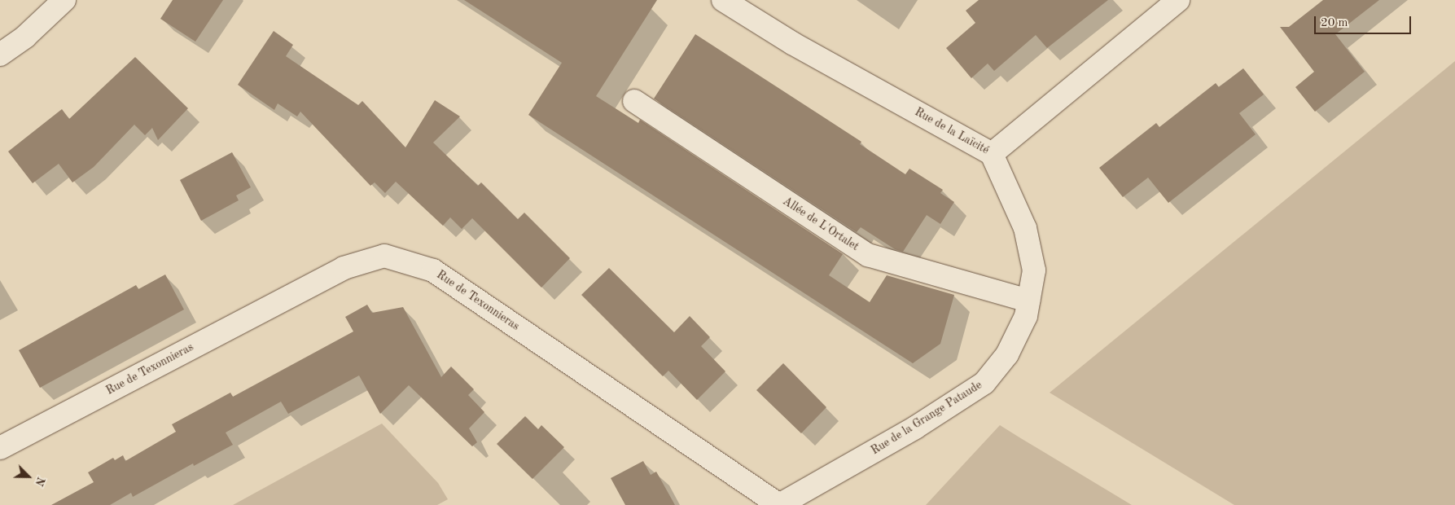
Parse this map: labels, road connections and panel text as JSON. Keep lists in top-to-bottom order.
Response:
{
  "streets": {
    "street": [
      "Rue de la Laïcité",
      "Allée de L'Ortalet",
      "Rue de Texonnieras",
      "Rue de la Grange Pataude"
    ]
  },
  "crossings": [
    ["Rue de la Laïcité", "Rue de la Grange Pataude"],
    ["Allée de L'Ortalet", "Rue de la Grange Pataude"],
    ["Rue de Texonnieras", "Rue de la Grange Pataude"]
  ],
  "scale_bar": "20 m",
  "north": "bottom right"
}
